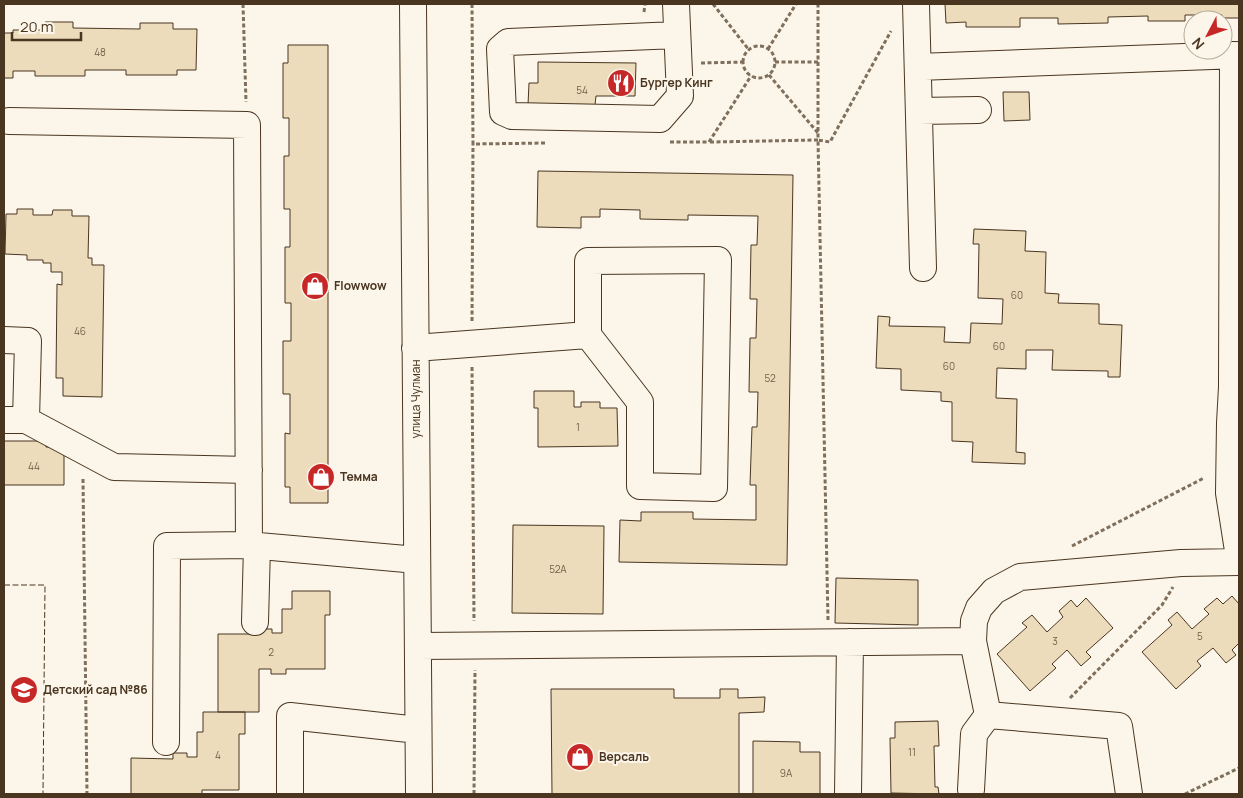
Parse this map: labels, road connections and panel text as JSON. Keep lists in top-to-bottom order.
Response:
{
  "streets": {
    "street": ["улица Чулман"]
  },
  "places": {
    "restaurant": ["Бургер Кинг"],
    "shop": ["Flowwow", "Темма", "Версаль"],
    "school or university": ["Детский сад №86"]
  },
  "house_numbers": [
    "48",
    "54",
    "60",
    "46",
    "60",
    "60",
    "52",
    "1",
    "44",
    "52А",
    "5",
    "3",
    "2",
    "11",
    "4",
    "9А"
  ],
  "scale_bar": "20 m",
  "north": "bottom left"
}
